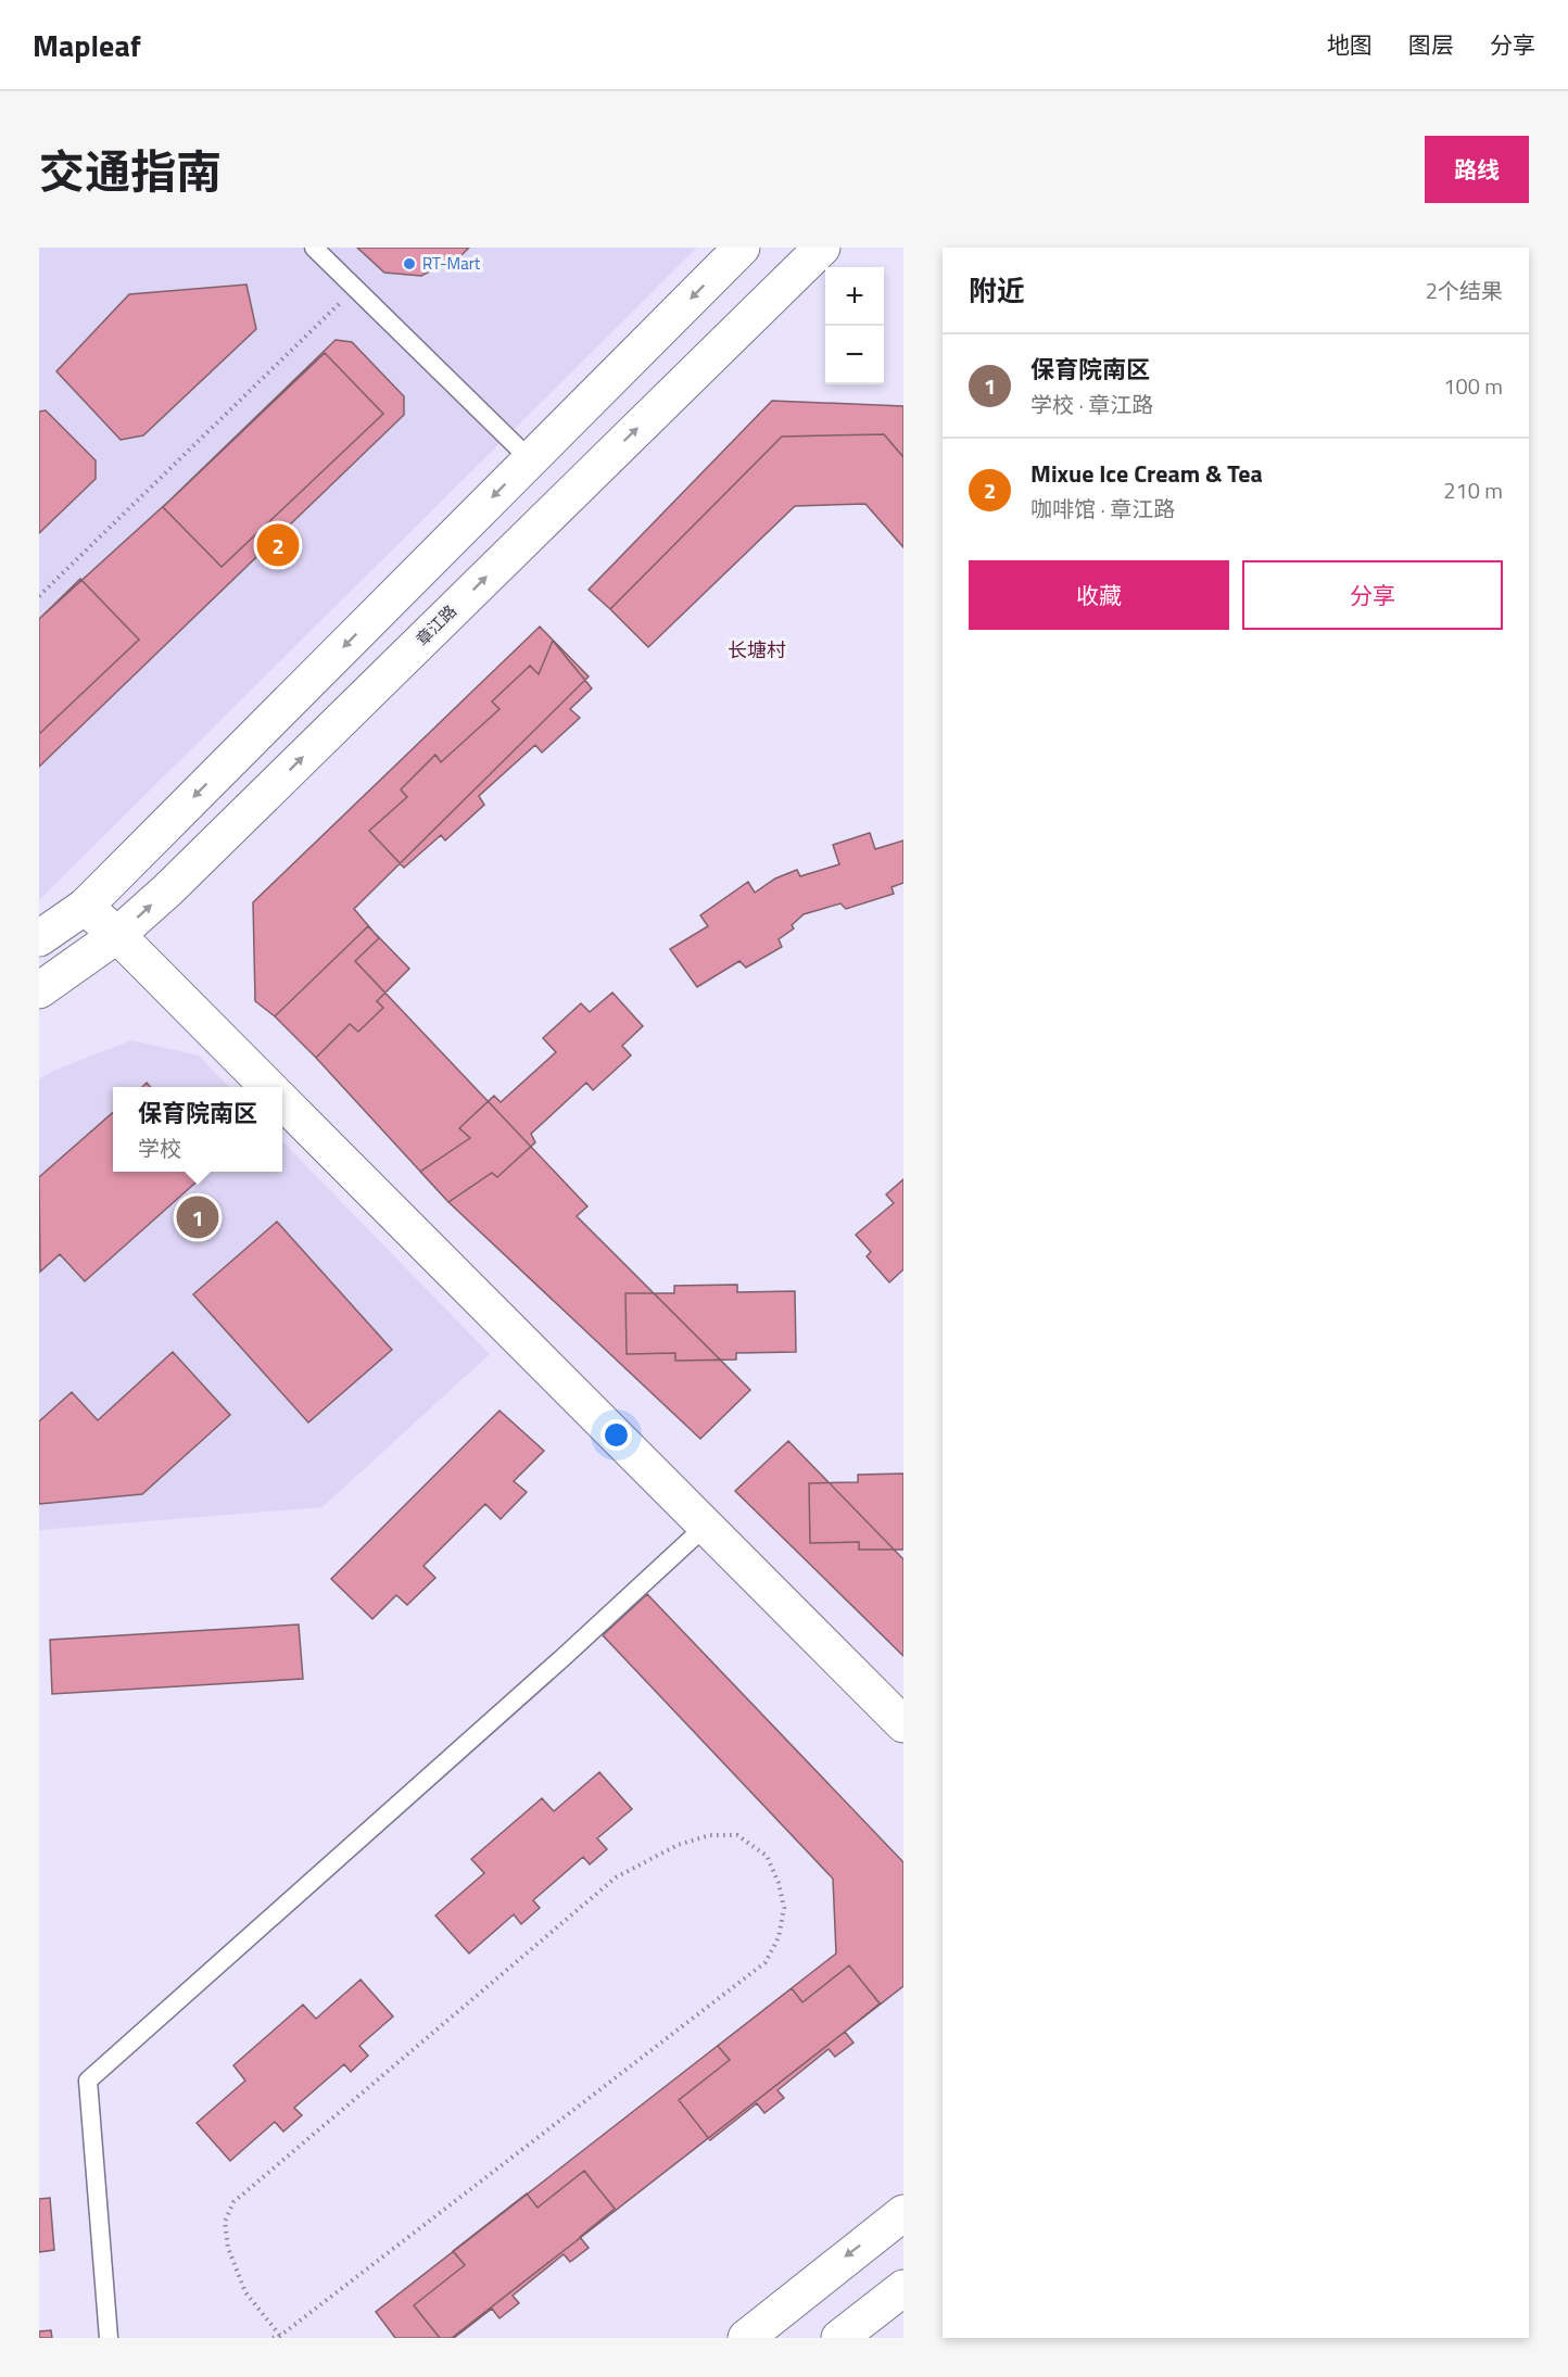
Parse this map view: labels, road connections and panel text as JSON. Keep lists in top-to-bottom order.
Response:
{
  "streets": {
    "main road": ["章江路"]
  },
  "districts": ["长塘村"],
  "places": ["RT-Mart"],
  "page": {
    "header": "Mapleaf",
    "nav": ["地图", "图层", "分享"],
    "title": "交通指南",
    "buttons": [
      "路线",
      ["收藏", "分享"]
    ],
    "heading": ["附近", "2个结果"],
    "map_buttons": ["+", "−"],
    "list": [
      {
        "mark": "1",
        "name": "保育院南区",
        "note": "学校 · 章江路",
        "value": "100 m"
      },
      {
        "mark": "2",
        "name": "Mixue Ice Cream & Tea",
        "note": "咖啡馆 · 章江路",
        "value": "210 m"
      }
    ],
    "pins": ["2", "1"],
    "popup": ["保育院南区", "学校"]
  }
}
